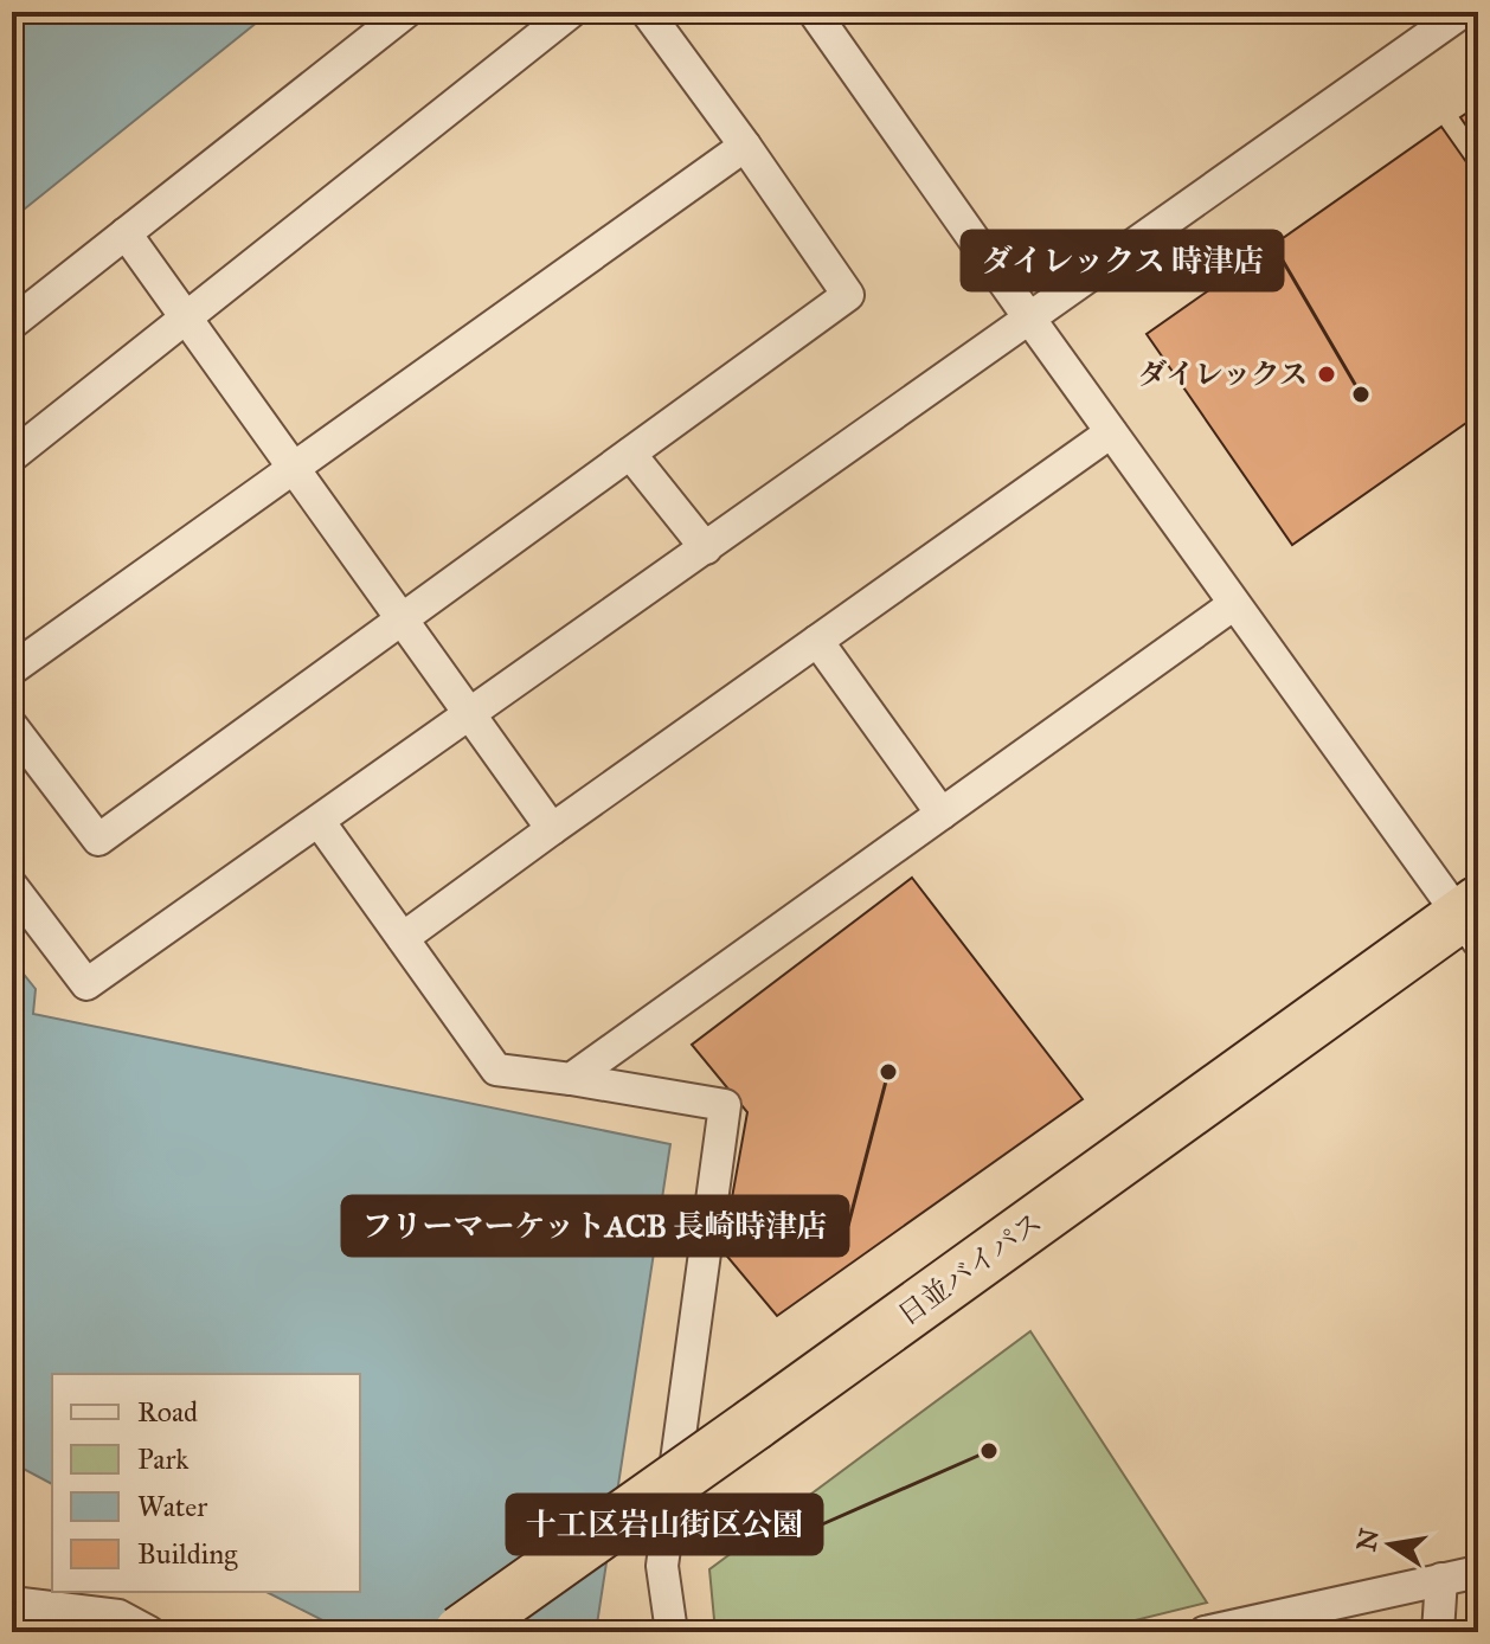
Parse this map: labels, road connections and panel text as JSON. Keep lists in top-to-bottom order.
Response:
{
  "streets": {
    "highway": ["日並バイパス"]
  },
  "places": [
    "ダイレックス",
    "ダイレックス 時津店",
    "フリーマーケットACB 長崎時津店",
    "十工区岩山街区公園"
  ],
  "legend": [
    "Road",
    "Park",
    "Water",
    "Building"
  ],
  "north": "left"
}
